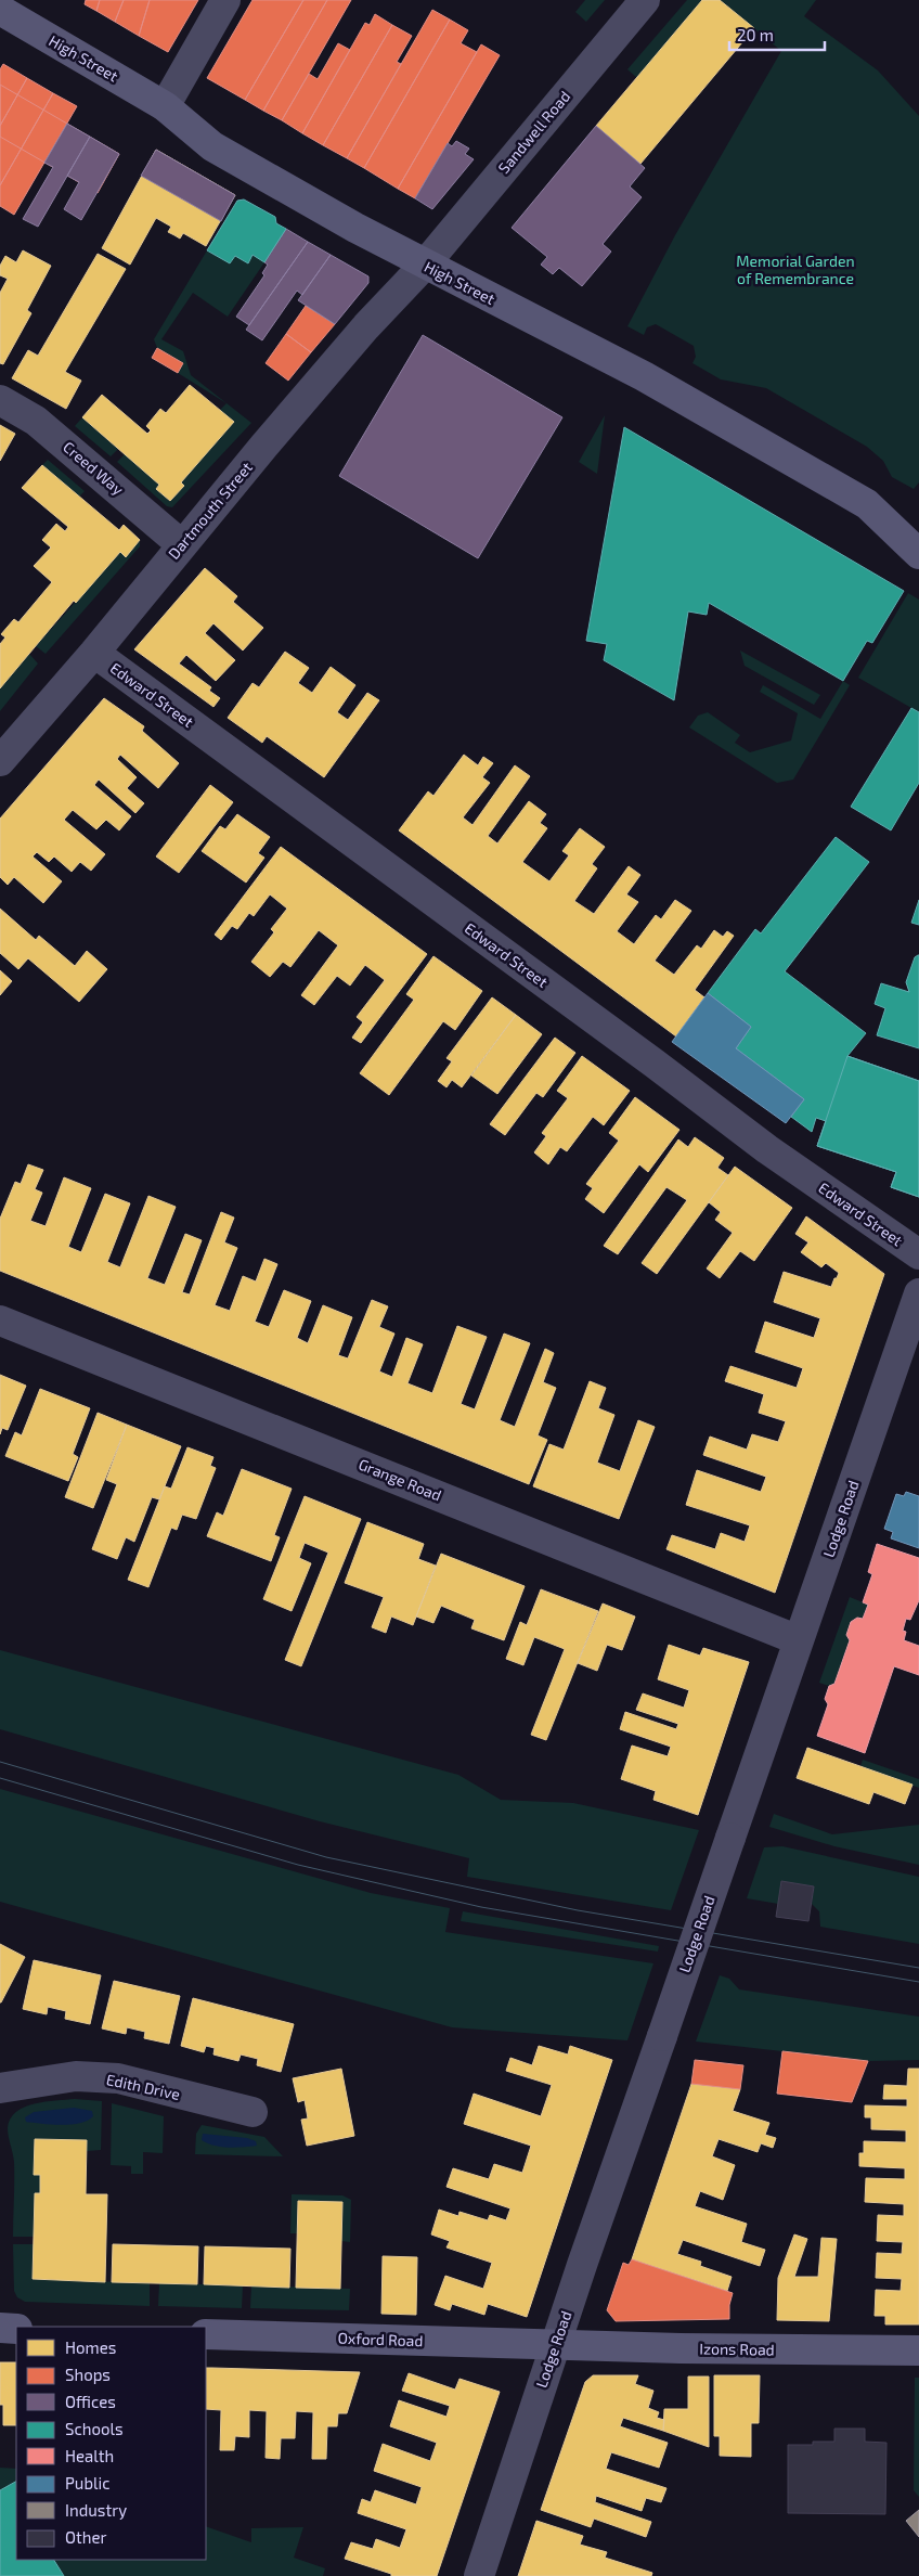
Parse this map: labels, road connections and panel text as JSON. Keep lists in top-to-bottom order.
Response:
{
  "streets": {
    "street": [
      "High Street",
      "Sandwell Road",
      "Creed Way",
      "Dartmouth Street",
      "Edward Street",
      "Grange Road",
      "Lodge Road",
      "Edith Drive",
      "Oxford Road",
      "Izons Road"
    ]
  },
  "crossings": [
    ["High Street", "Sandwell Road"],
    ["High Street", "Dartmouth Street"],
    ["Sandwell Road", "Dartmouth Street"],
    ["Creed Way", "Dartmouth Street"],
    ["Dartmouth Street", "Edward Street"],
    ["Grange Road", "Lodge Road"],
    ["Lodge Road", "Oxford Road"],
    ["Lodge Road", "Izons Road"],
    ["Oxford Road", "Izons Road"]
  ],
  "parks": ["Memorial Garden of Remembrance"],
  "legend": [
    "Homes",
    "Shops",
    "Offices",
    "Schools",
    "Health",
    "Public",
    "Industry",
    "Other"
  ],
  "scale_bar": "20 m"
}
